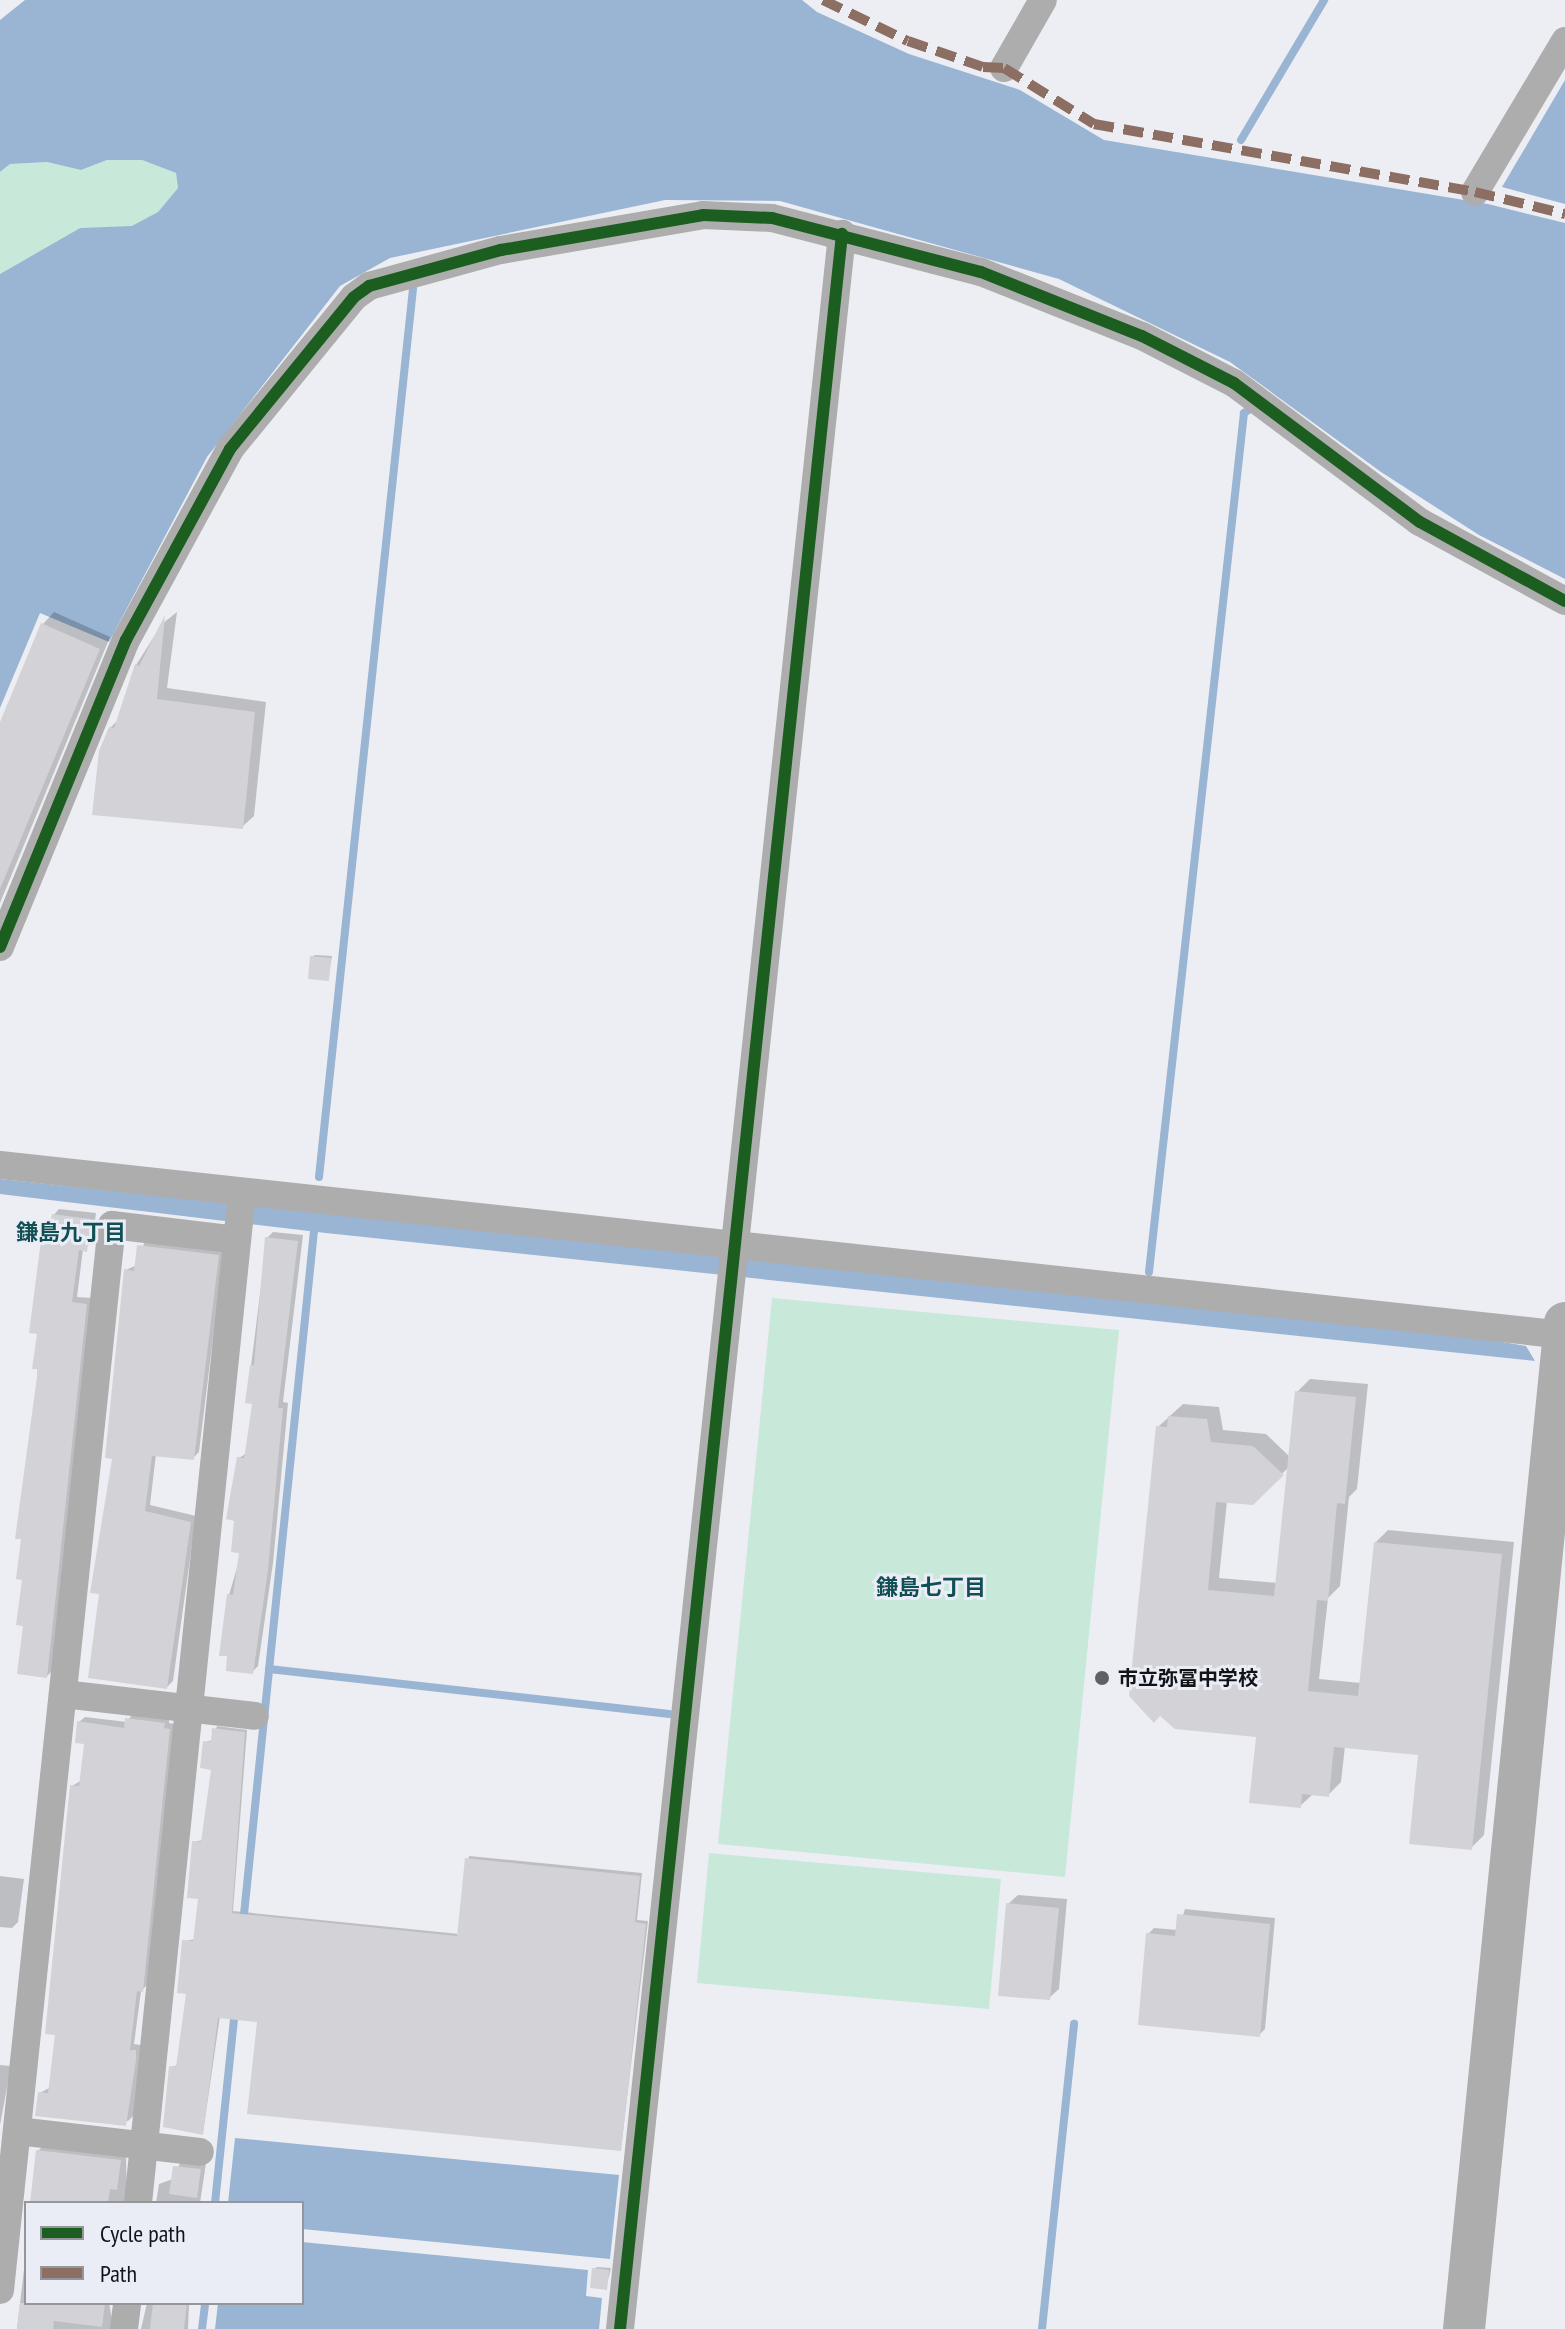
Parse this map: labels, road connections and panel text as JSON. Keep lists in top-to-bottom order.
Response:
{
  "districts": ["鎌島九丁目", "鎌島七丁目"],
  "places": ["市立弥冨中学校"],
  "legend": ["Cycle path", "Path"]
}
